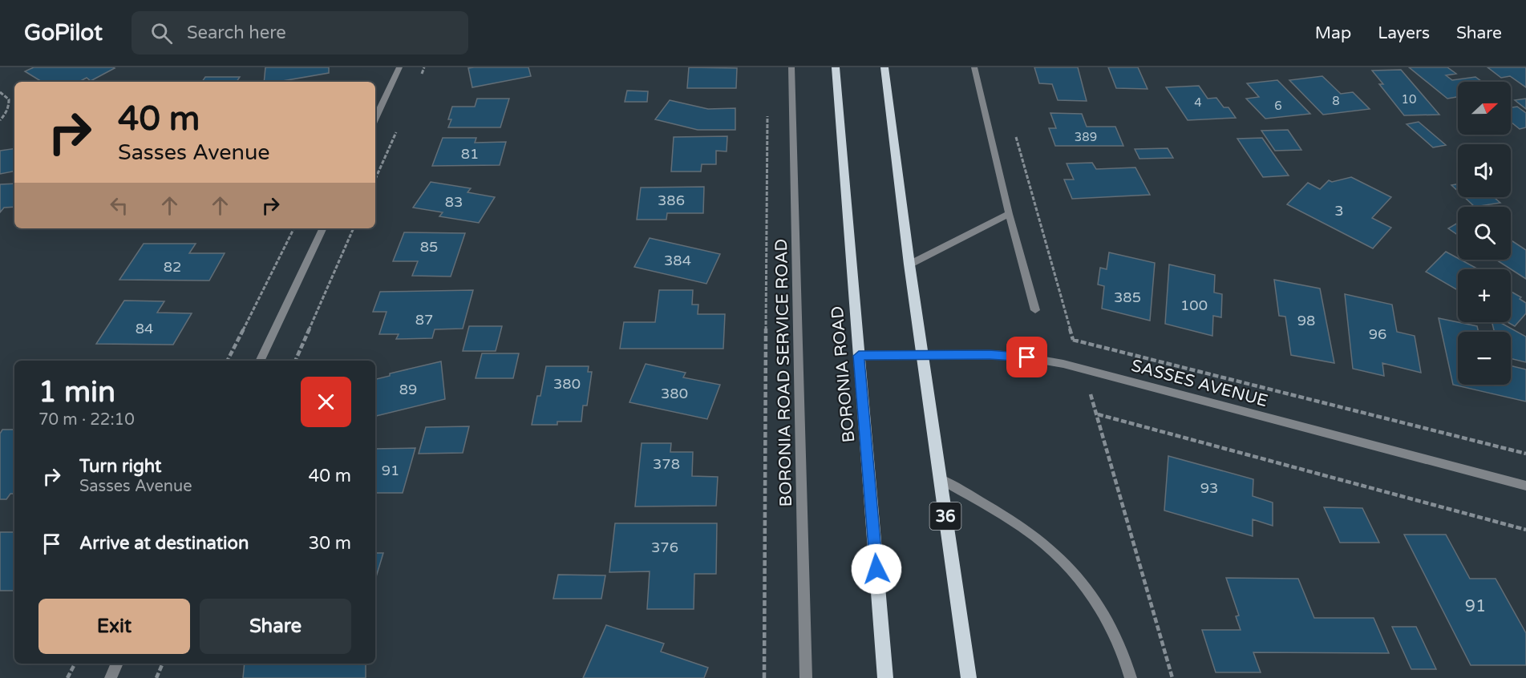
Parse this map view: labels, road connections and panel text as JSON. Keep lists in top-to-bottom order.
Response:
{
  "streets": {
    "main road": ["BORONIA ROAD", "36"],
    "street": ["BORONIA ROAD SERVICE ROAD", "SASSES AVENUE"]
  },
  "crossings": [
    ["BORONIA ROAD", "SASSES AVENUE"],
    ["SASSES AVENUE", "36"]
  ],
  "house_numbers": [
    "10",
    "8",
    "4",
    "6",
    "389",
    "81",
    "386",
    "83",
    "3",
    "85",
    "384",
    "82",
    "385",
    "100",
    "87",
    "98",
    "84",
    "96",
    "380",
    "89",
    "380",
    "378",
    "91",
    "93",
    "376",
    "91"
  ],
  "north": "right",
  "page": {
    "header": "GoPilot",
    "search": "Search here",
    "nav": ["Map", "Layers", "Share"],
    "map_buttons": ["+", "−"],
    "turn": ["40 m", "Sasses Avenue"],
    "heading": ["1 min", "70 m · 22:10"],
    "list": [
      {
        "name": "Turn right",
        "note": "Sasses Avenue",
        "value": "40 m"
      },
      {
        "name": "Arrive at destination",
        "value": "30 m"
      }
    ],
    "buttons": ["Exit", "Share"]
  }
}
